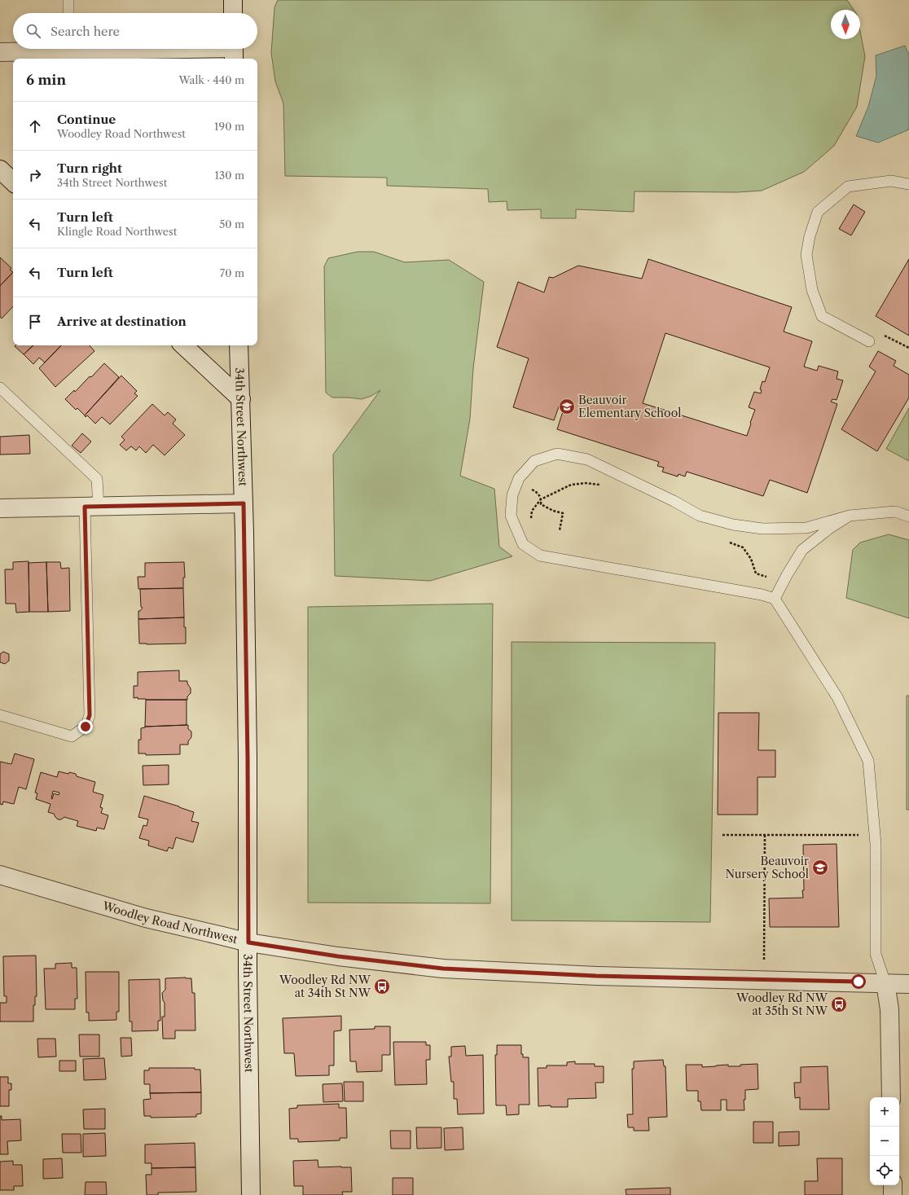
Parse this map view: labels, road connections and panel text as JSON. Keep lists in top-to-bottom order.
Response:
{
  "streets": {
    "street": ["34th Street Northwest", "Woodley Road Northwest"]
  },
  "crossings": [
    ["34th Street Northwest", "Woodley Road Northwest"]
  ],
  "places": {
    "school or university": ["Beauvoir Elementary School", "Beauvoir Nursery School"],
    "bus stop": ["Woodley Rd NW at 34th St NW", "Woodley Rd NW at 35th St NW"]
  },
  "north": "bottom",
  "page": {
    "search": "Search here",
    "heading": ["6 min", "Walk · 440 m"],
    "list": [
      ["Continue", "Woodley Road Northwest", "190 m"],
      ["Turn right", "34th Street Northwest", "130 m"],
      ["Turn left", "Klingle Road Northwest", "50 m"],
      ["Turn left", "70 m"],
      "Arrive at destination"
    ],
    "map_buttons": ["+", "−"]
  }
}
